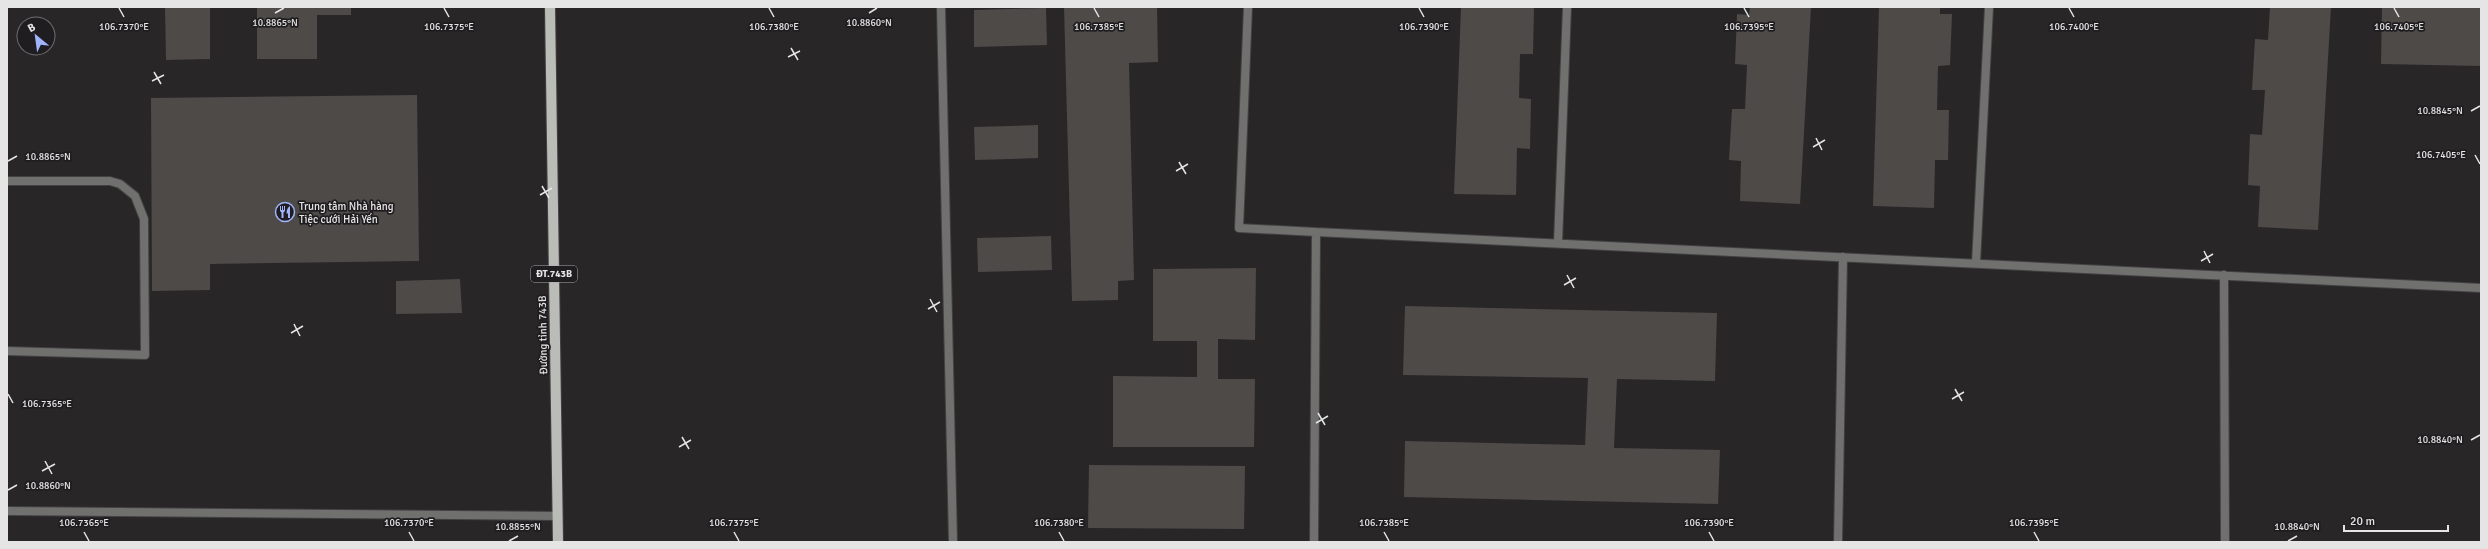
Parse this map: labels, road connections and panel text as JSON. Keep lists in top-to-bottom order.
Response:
{
  "streets": {
    "main road": ["ĐT.743B", "Đường tỉnh 743B"]
  },
  "places": {
    "restaurant": ["Trung tâm Nhà hàng Tiệc cưới Hải Yến"]
  },
  "scale_bar": "20 m",
  "north": "top left",
  "coordinates": [
    "10.8865°N",
    "10.8860°N",
    "106.7370°E",
    "106.7375°E",
    "106.7380°E",
    "106.7385°E",
    "106.7390°E",
    "106.7395°E",
    "106.7400°E",
    "106.7405°E",
    "10.8845°N",
    "106.7365°E",
    "10.8840°N",
    "10.8855°N"
  ]
}
